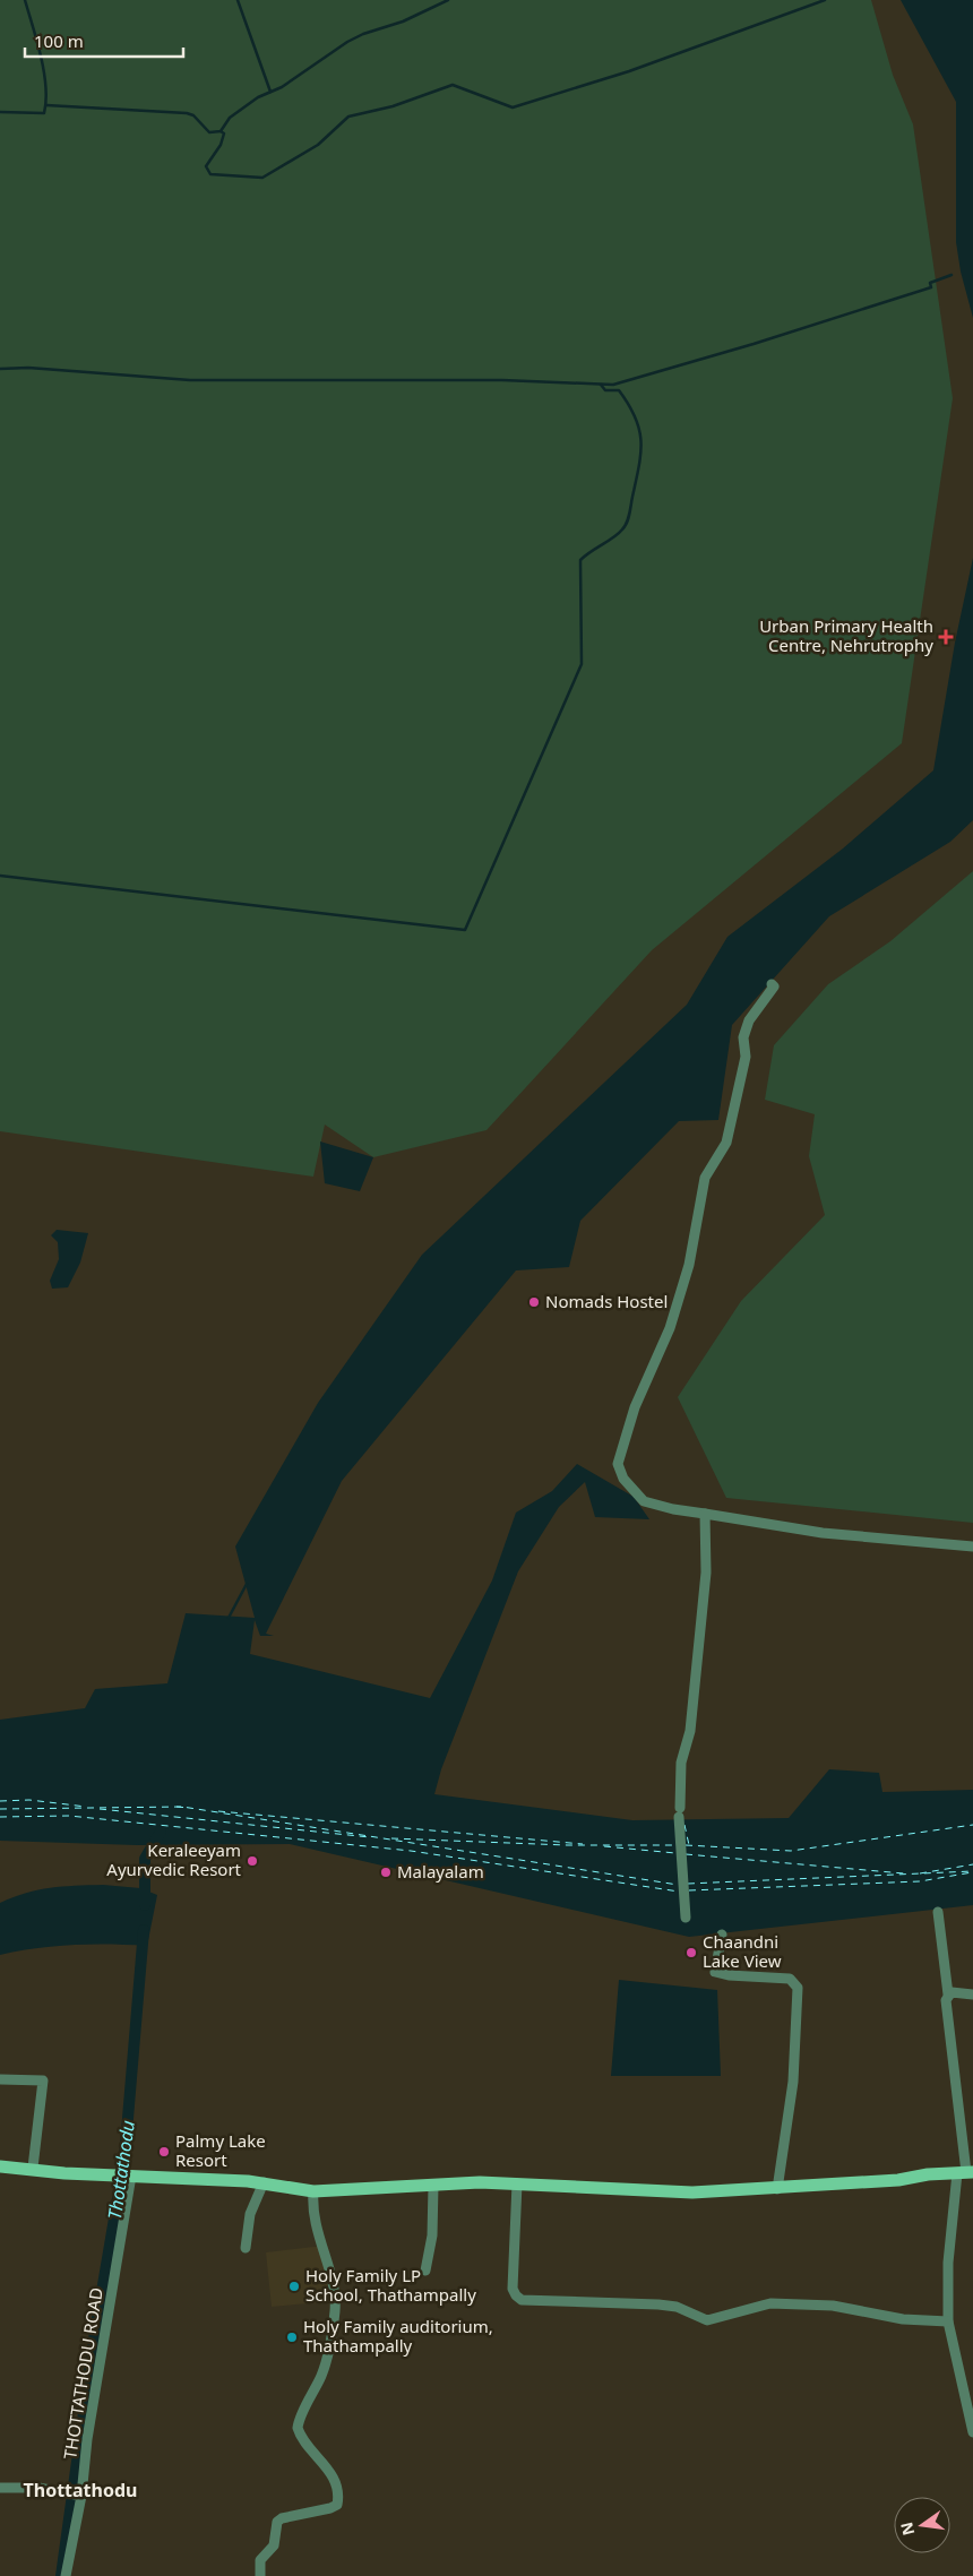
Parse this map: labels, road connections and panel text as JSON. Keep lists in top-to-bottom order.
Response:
{
  "streets": {
    "street": ["THOTTATHODU ROAD"]
  },
  "districts": ["Thottathodu"],
  "water": ["Thottathodu"],
  "places": {
    "health": ["Urban Primary Health Centre, Nehrutrophy"],
    "other": [
      "Nomads Hostel",
      "Keraleeyam Ayurvedic Resort",
      "Malayalam",
      "Chaandni Lake View",
      "Palmy Lake Resort",
      "Holy Family LP School, Thathampally",
      "Holy Family auditorium, Thathampally"
    ]
  },
  "scale_bar": "100 m",
  "north": "left"
}
